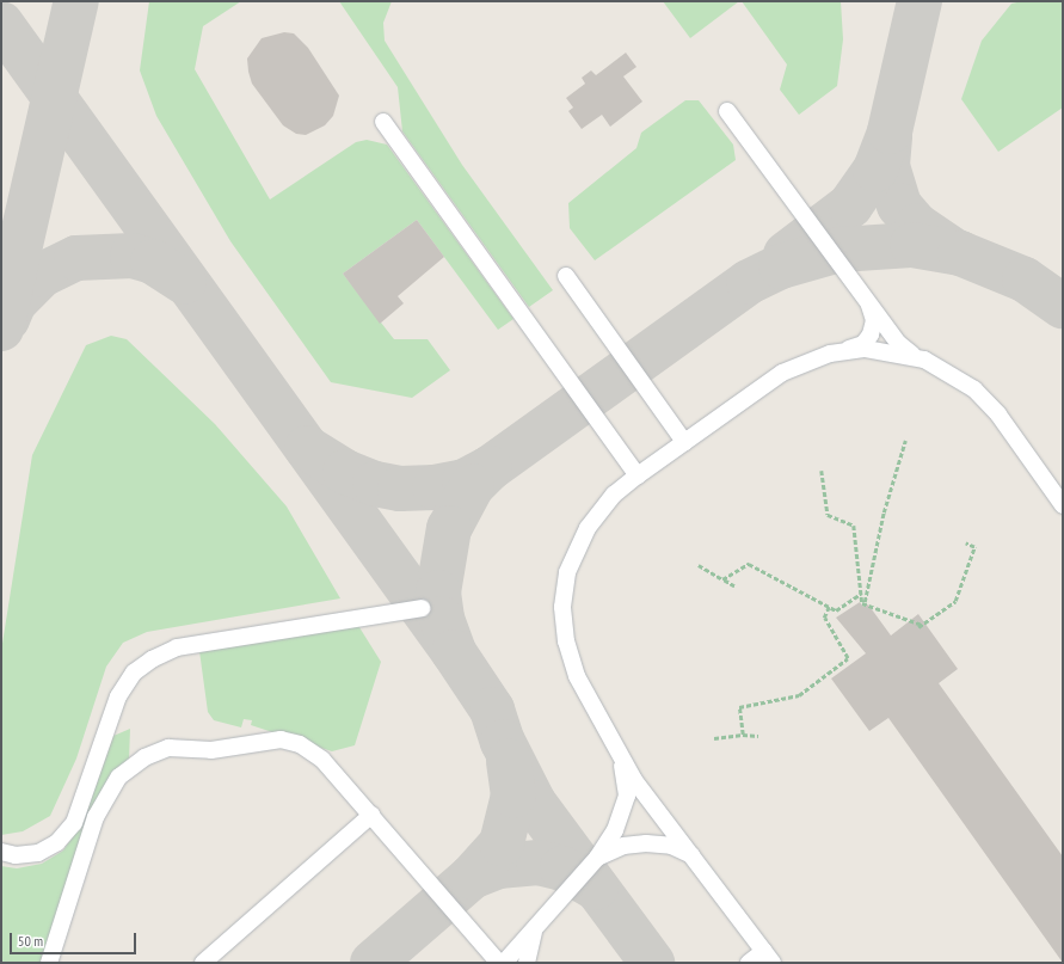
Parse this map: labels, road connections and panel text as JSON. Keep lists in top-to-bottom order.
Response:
{
  "scale_bar": "50 m"
}
